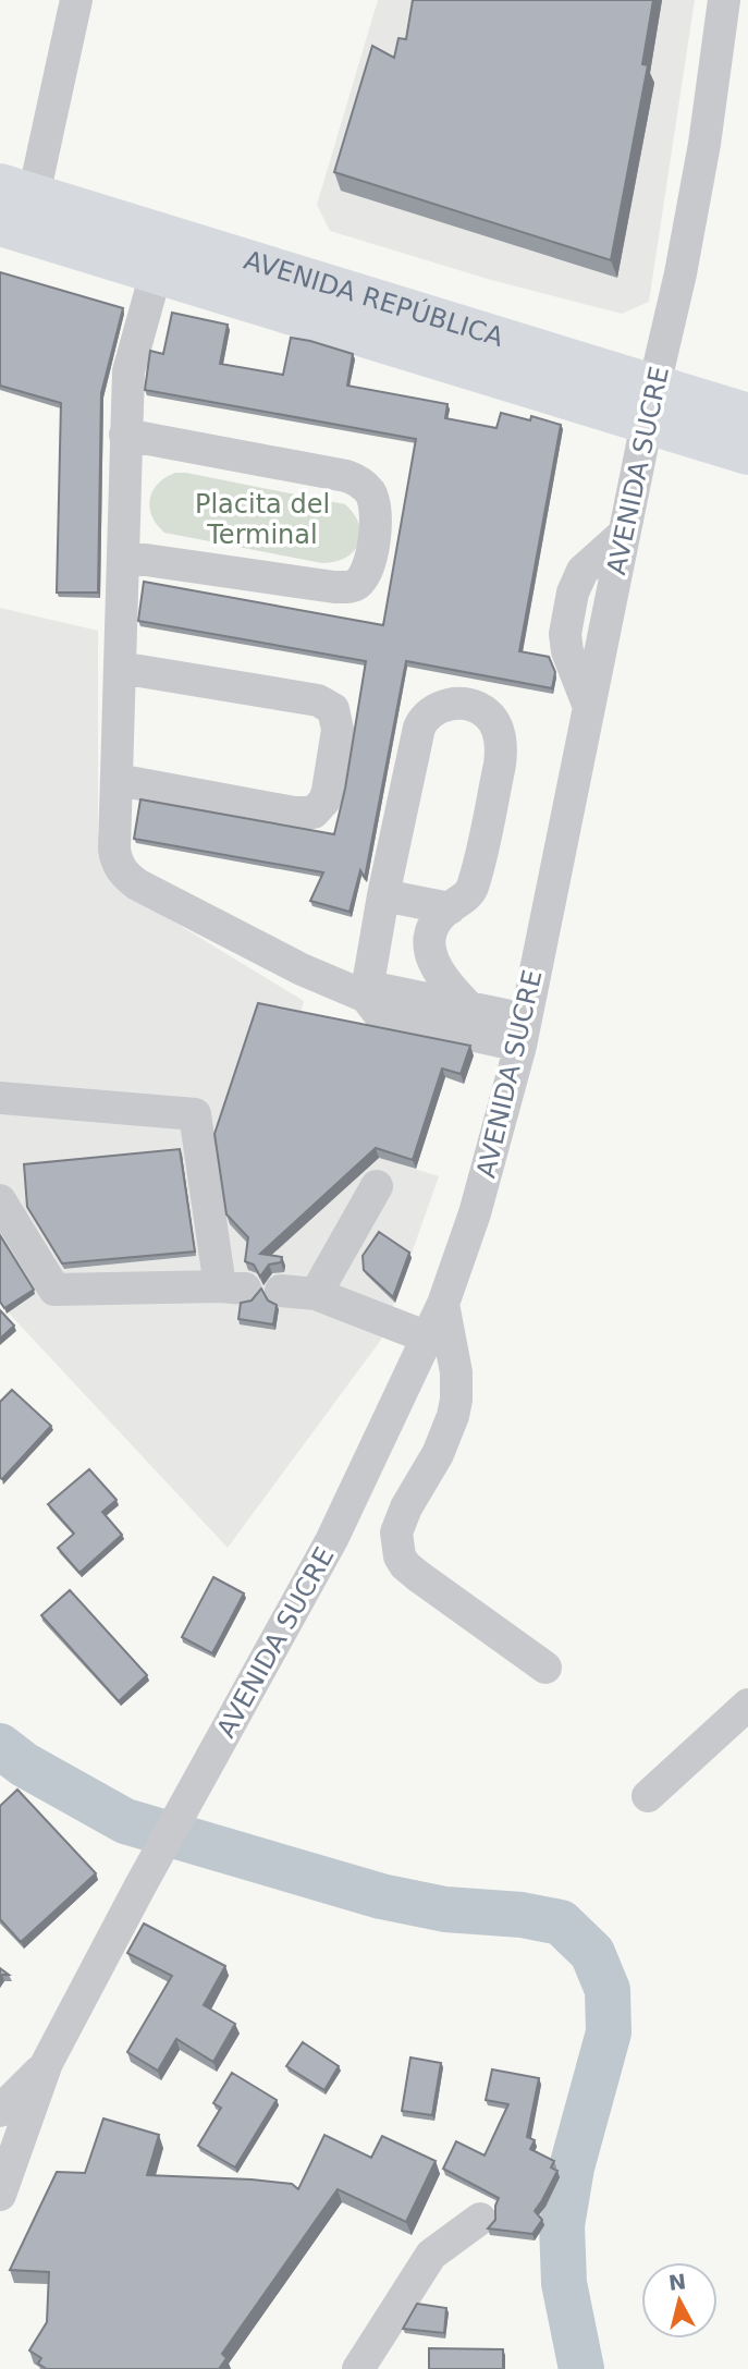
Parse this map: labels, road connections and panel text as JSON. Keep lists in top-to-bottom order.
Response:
{
  "streets": {
    "main road": ["AVENIDA REPÚBLICA"],
    "street": ["AVENIDA SUCRE"]
  },
  "crossings": [
    ["AVENIDA REPÚBLICA", "AVENIDA SUCRE"]
  ],
  "parks": ["Placita del Terminal"],
  "north": "top"
}
